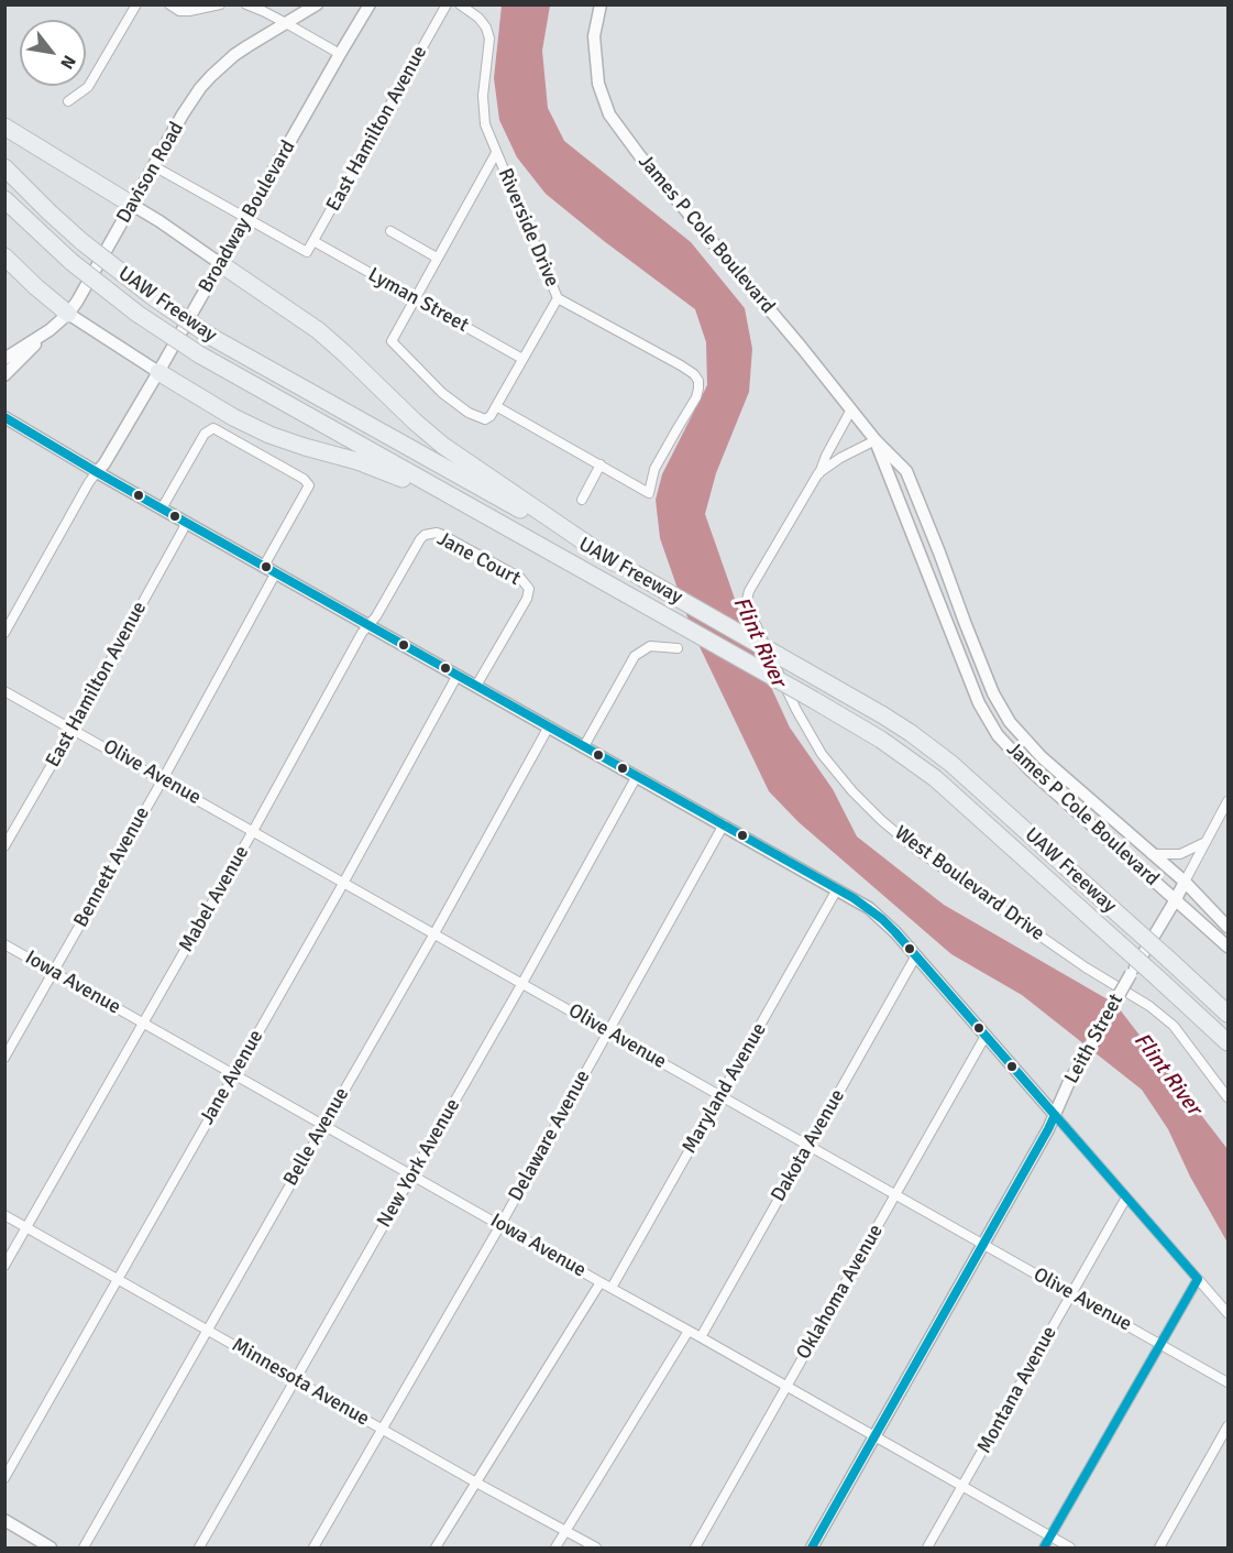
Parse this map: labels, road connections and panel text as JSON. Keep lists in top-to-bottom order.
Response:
{
  "streets": {
    "highway": ["UAW Freeway"],
    "street": [
      "East Hamilton Avenue",
      "Davison Road",
      "Broadway Boulevard",
      "Riverside Drive",
      "James P Cole Boulevard",
      "Lyman Street",
      "Jane Court",
      "Olive Avenue",
      "Bennett Avenue",
      "West Boulevard Drive",
      "Mabel Avenue",
      "Iowa Avenue",
      "Leith Street",
      "Jane Avenue",
      "Maryland Avenue",
      "Delaware Avenue",
      "Belle Avenue",
      "Dakota Avenue",
      "New York Avenue",
      "Oklahoma Avenue",
      "Minnesota Avenue",
      "Montana Avenue"
    ]
  },
  "crossings": [
    ["East Hamilton Avenue", "Broadway Boulevard"],
    ["East Hamilton Avenue", "Lyman Street"],
    ["East Hamilton Avenue", "Olive Avenue"],
    ["James P Cole Boulevard", "Leith Street"],
    ["Jane Court", "Mabel Avenue"],
    ["Olive Avenue", "Bennett Avenue"],
    ["Olive Avenue", "Mabel Avenue"],
    ["Olive Avenue", "Leith Street"],
    ["Olive Avenue", "Jane Avenue"],
    ["Olive Avenue", "Maryland Avenue"],
    ["Olive Avenue", "Delaware Avenue"],
    ["Olive Avenue", "Belle Avenue"],
    ["Olive Avenue", "Dakota Avenue"],
    ["Olive Avenue", "New York Avenue"],
    ["Olive Avenue", "Oklahoma Avenue"],
    ["Olive Avenue", "Montana Avenue"],
    ["Bennett Avenue", "Iowa Avenue"],
    ["Mabel Avenue", "Iowa Avenue"],
    ["Mabel Avenue", "Minnesota Avenue"],
    ["Iowa Avenue", "Leith Street"],
    ["Iowa Avenue", "Jane Avenue"],
    ["Iowa Avenue", "Maryland Avenue"],
    ["Iowa Avenue", "Delaware Avenue"],
    ["Iowa Avenue", "Belle Avenue"],
    ["Iowa Avenue", "Dakota Avenue"],
    ["Iowa Avenue", "New York Avenue"],
    ["Iowa Avenue", "Oklahoma Avenue"],
    ["Iowa Avenue", "Montana Avenue"],
    ["Jane Avenue", "Minnesota Avenue"],
    ["Delaware Avenue", "Minnesota Avenue"],
    ["Belle Avenue", "Minnesota Avenue"],
    ["New York Avenue", "Minnesota Avenue"]
  ],
  "water": ["Flint River"],
  "north": "bottom right"
}
